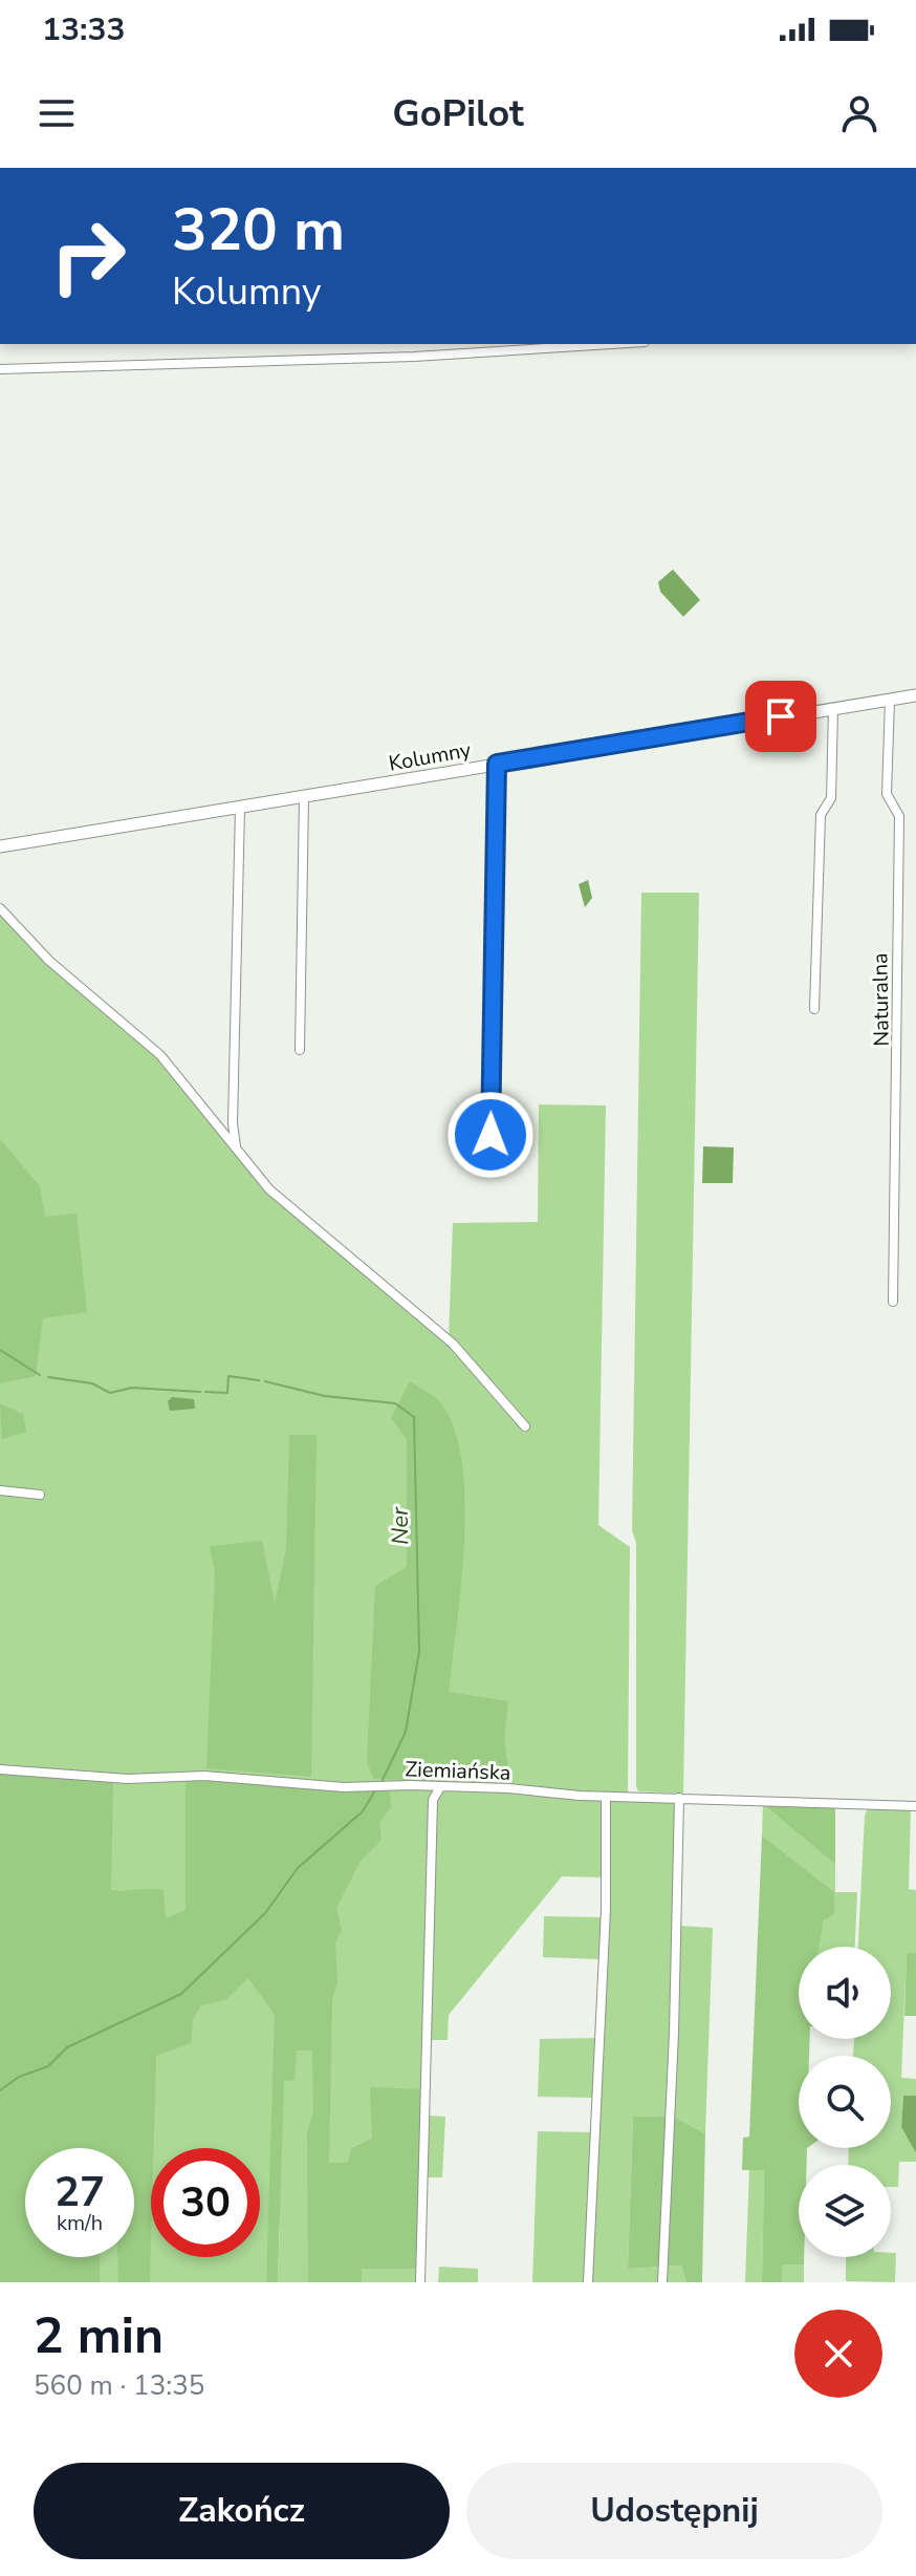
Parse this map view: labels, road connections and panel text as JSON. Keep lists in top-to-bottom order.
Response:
{
  "streets": {
    "street": ["Kolumny", "Naturalna", "Ziemiańska"]
  },
  "crossings": [
    ["Kolumny", "Naturalna"]
  ],
  "water": ["Ner"],
  "page": {
    "status": "13:33",
    "header": "GoPilot",
    "turn": ["320 m", "Kolumny"],
    "speed": "27 km/h",
    "limit": "30",
    "heading": ["2 min", "560 m · 13:35"],
    "buttons": ["Zakończ", "Udostępnij"]
  }
}
